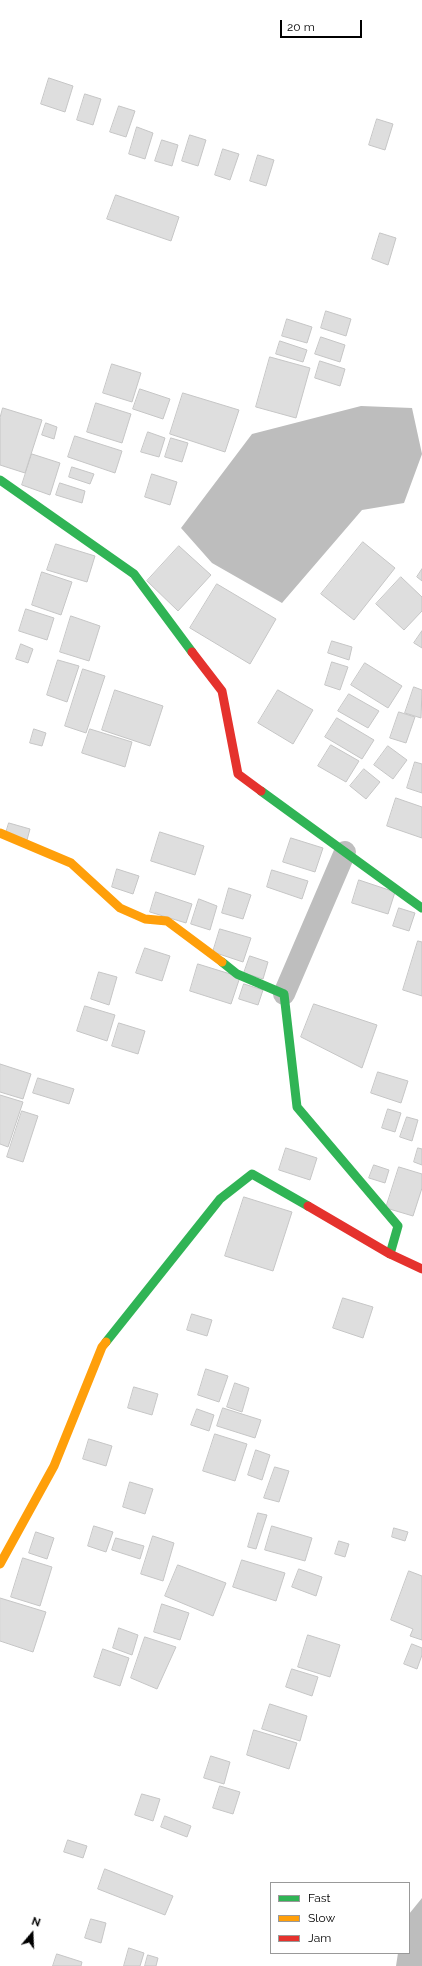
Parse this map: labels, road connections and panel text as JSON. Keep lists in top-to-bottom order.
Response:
{
  "legend": ["Fast", "Slow", "Jam"],
  "scale_bar": "20 m",
  "north": "top"
}
